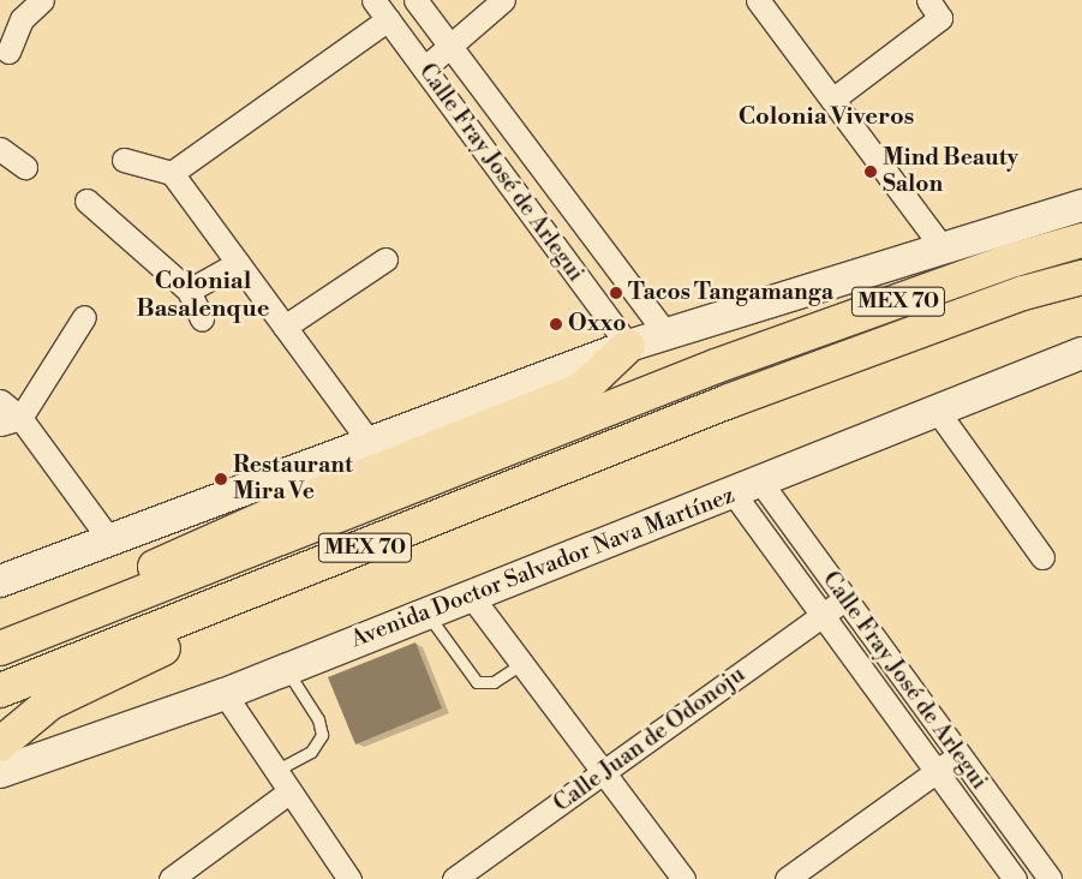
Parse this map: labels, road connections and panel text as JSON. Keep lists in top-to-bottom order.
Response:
{
  "streets": {
    "highway": ["MEX 70"],
    "main road": ["Avenida Doctor Salvador Nava Martínez"],
    "street": ["Calle Fray José de Arlegui", "Calle Juan de Odonoju"]
  },
  "crossings": [
    ["Calle Fray José de Arlegui", "Avenida Doctor Salvador Nava Martínez"],
    ["Calle Fray José de Arlegui", "Calle Juan de Odonoju"]
  ],
  "districts": ["Colonia Viveros", "Colonial Basalenque"],
  "places": [
    "Mind Beauty Salon",
    "Tacos Tangamanga",
    "Oxxo",
    "Restaurant Mira Ve"
  ]
}
